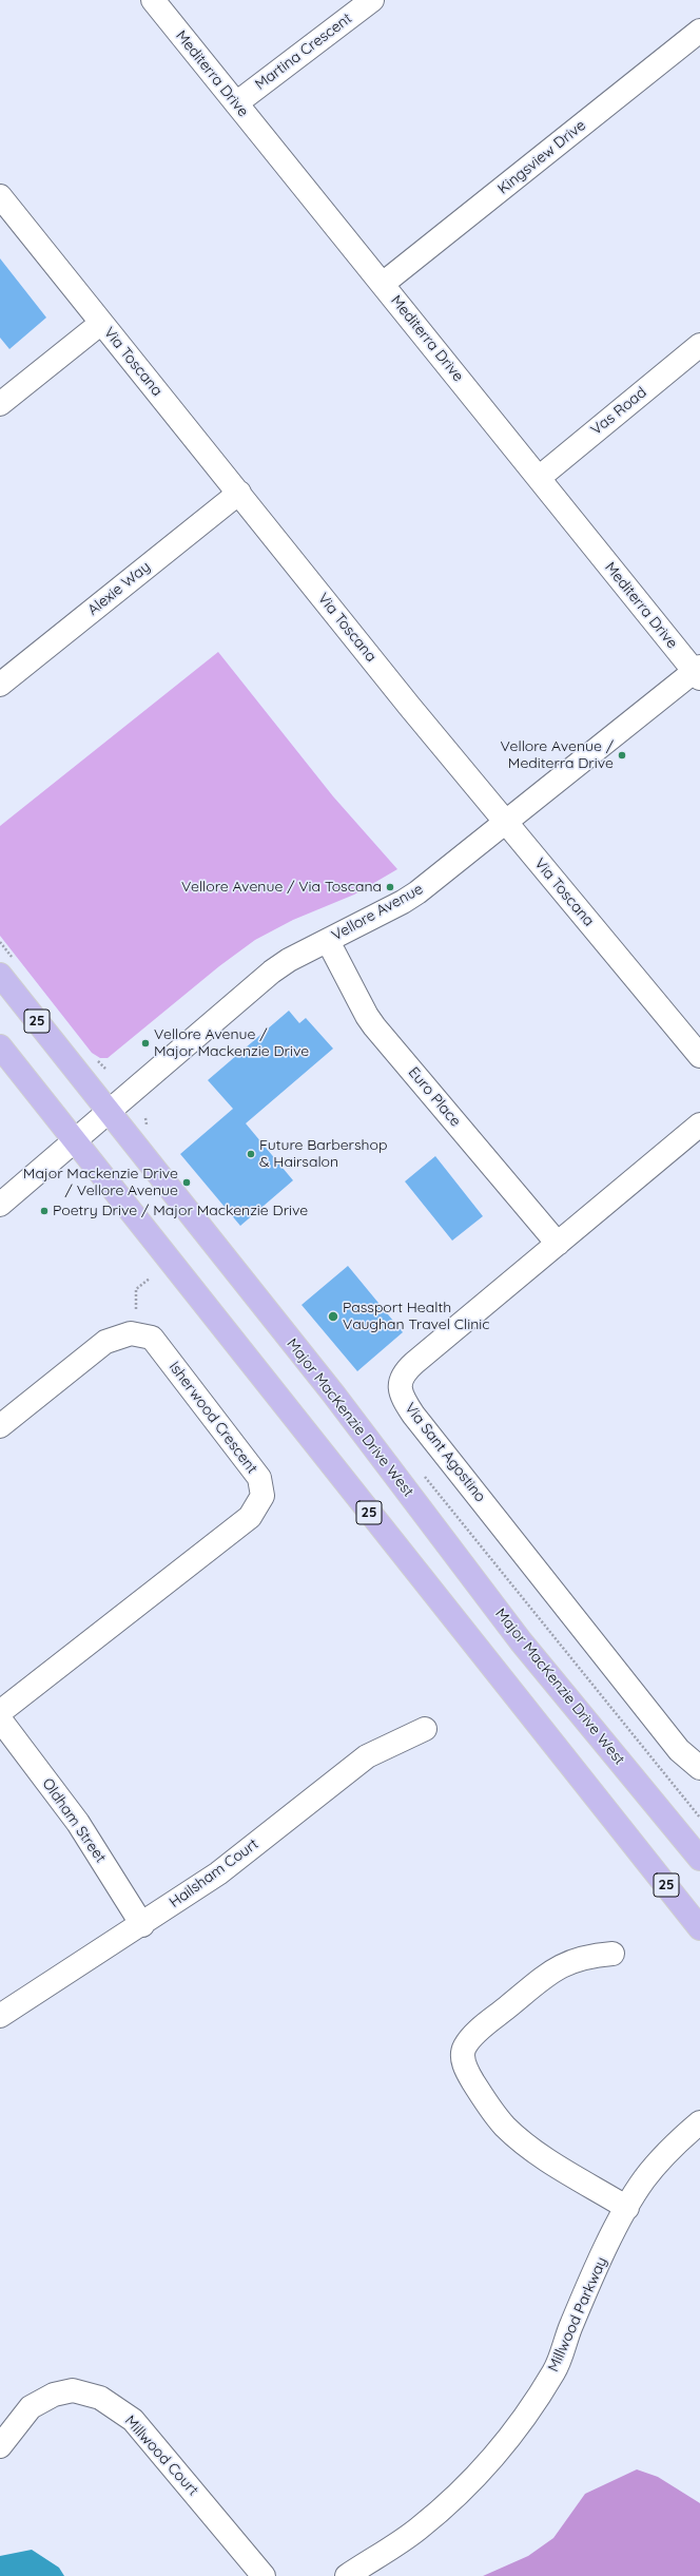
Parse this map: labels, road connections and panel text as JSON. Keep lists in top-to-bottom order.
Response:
{
  "streets": {
    "main road": ["25", "Major MacKenzie Drive West"],
    "street": [
      "Martina Crescent",
      "Mediterra Drive",
      "Kingsview Drive",
      "Via Toscana",
      "Vas Road",
      "Alexie Way",
      "Vellore Avenue",
      "Euro Place",
      "Isherwood Crescent",
      "Via Sant Agostino",
      "Oldham Street",
      "Hailsham Court",
      "Millwood Parkway",
      "Millwood Court"
    ]
  },
  "crossings": [
    ["Martina Crescent", "Mediterra Drive"],
    ["Mediterra Drive", "Kingsview Drive"],
    ["Mediterra Drive", "Vas Road"],
    ["Mediterra Drive", "Vellore Avenue"],
    ["Via Toscana", "Alexie Way"],
    ["Via Toscana", "Vellore Avenue"],
    ["Vellore Avenue", "25"],
    ["Vellore Avenue", "Euro Place"],
    ["Vellore Avenue", "Major MacKenzie Drive West"],
    ["Euro Place", "Via Sant Agostino"],
    ["Oldham Street", "Hailsham Court"]
  ],
  "places": [
    "Vellore Avenue / Mediterra Drive",
    "Vellore Avenue / Via Toscana",
    "Vellore Avenue / Major Mackenzie Drive",
    "Future Barbershop & Hairsalon",
    "Major Mackenzie Drive / Vellore Avenue",
    "Poetry Drive / Major Mackenzie Drive",
    "Passport Health Vaughan Travel Clinic"
  ]
}
